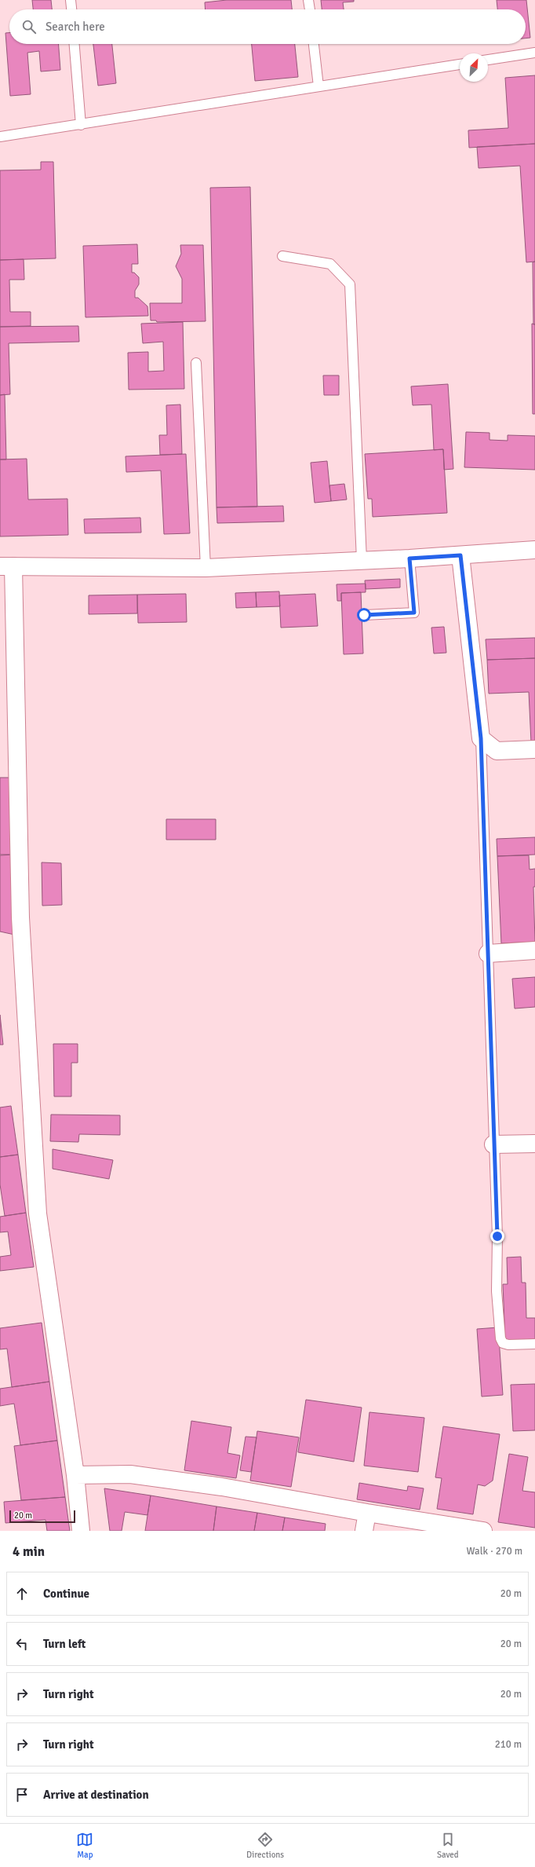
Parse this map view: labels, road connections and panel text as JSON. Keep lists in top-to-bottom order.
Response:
{
  "scale_bar": "20 m",
  "north": "top right",
  "page": {
    "search": "Search here",
    "scale": "20 m",
    "heading": ["4 min", "Walk · 270 m"],
    "list": [
      ["Continue", "20 m"],
      ["Turn left", "20 m"],
      ["Turn right", "20 m"],
      ["Turn right", "210 m"],
      "Arrive at destination"
    ],
    "nav": ["Map", "Directions", "Saved"]
  }
}
